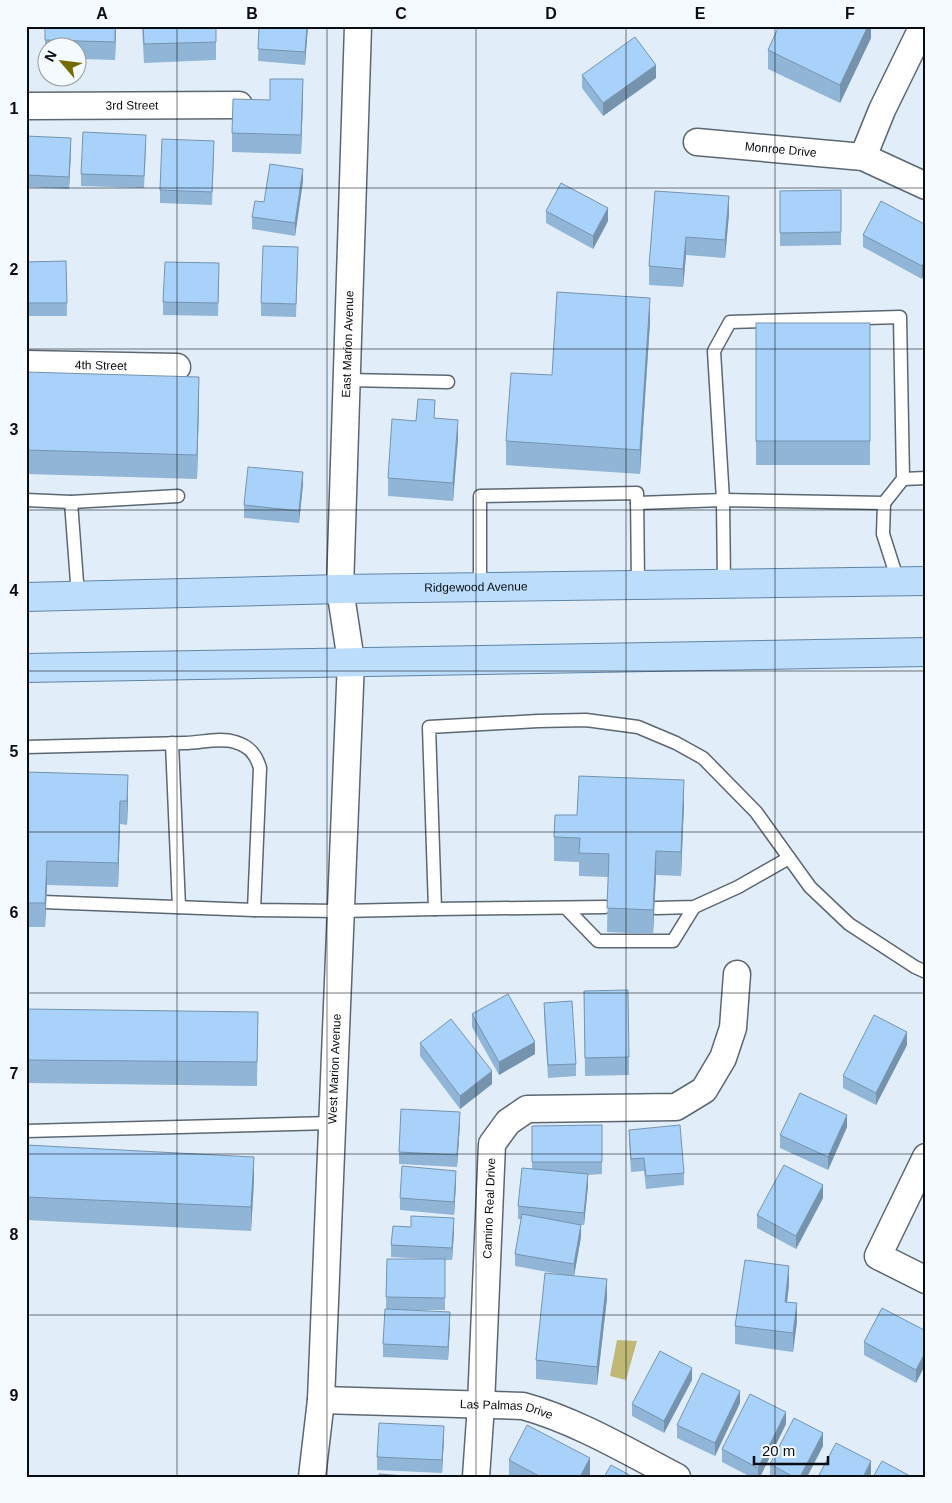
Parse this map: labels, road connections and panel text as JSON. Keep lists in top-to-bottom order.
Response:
{
  "streets": {
    "main road": ["Ridgewood Avenue"],
    "street": [
      "3rd Street",
      "Monroe Drive",
      "East Marion Avenue",
      "4th Street",
      "West Marion Avenue",
      "Camino Real Drive",
      "Las Palmas Drive"
    ]
  },
  "crossings": [
    ["East Marion Avenue", "Ridgewood Avenue"],
    ["East Marion Avenue", "West Marion Avenue"],
    ["West Marion Avenue", "Las Palmas Drive"],
    ["Camino Real Drive", "Las Palmas Drive"]
  ],
  "scale_bar": "20 m",
  "north": "top left",
  "grid": {
    "columns": [
      "A",
      "B",
      "C",
      "D",
      "E",
      "F"
    ],
    "rows": [
      "1",
      "2",
      "3",
      "4",
      "5",
      "6",
      "7",
      "8",
      "9"
    ]
  }
}
